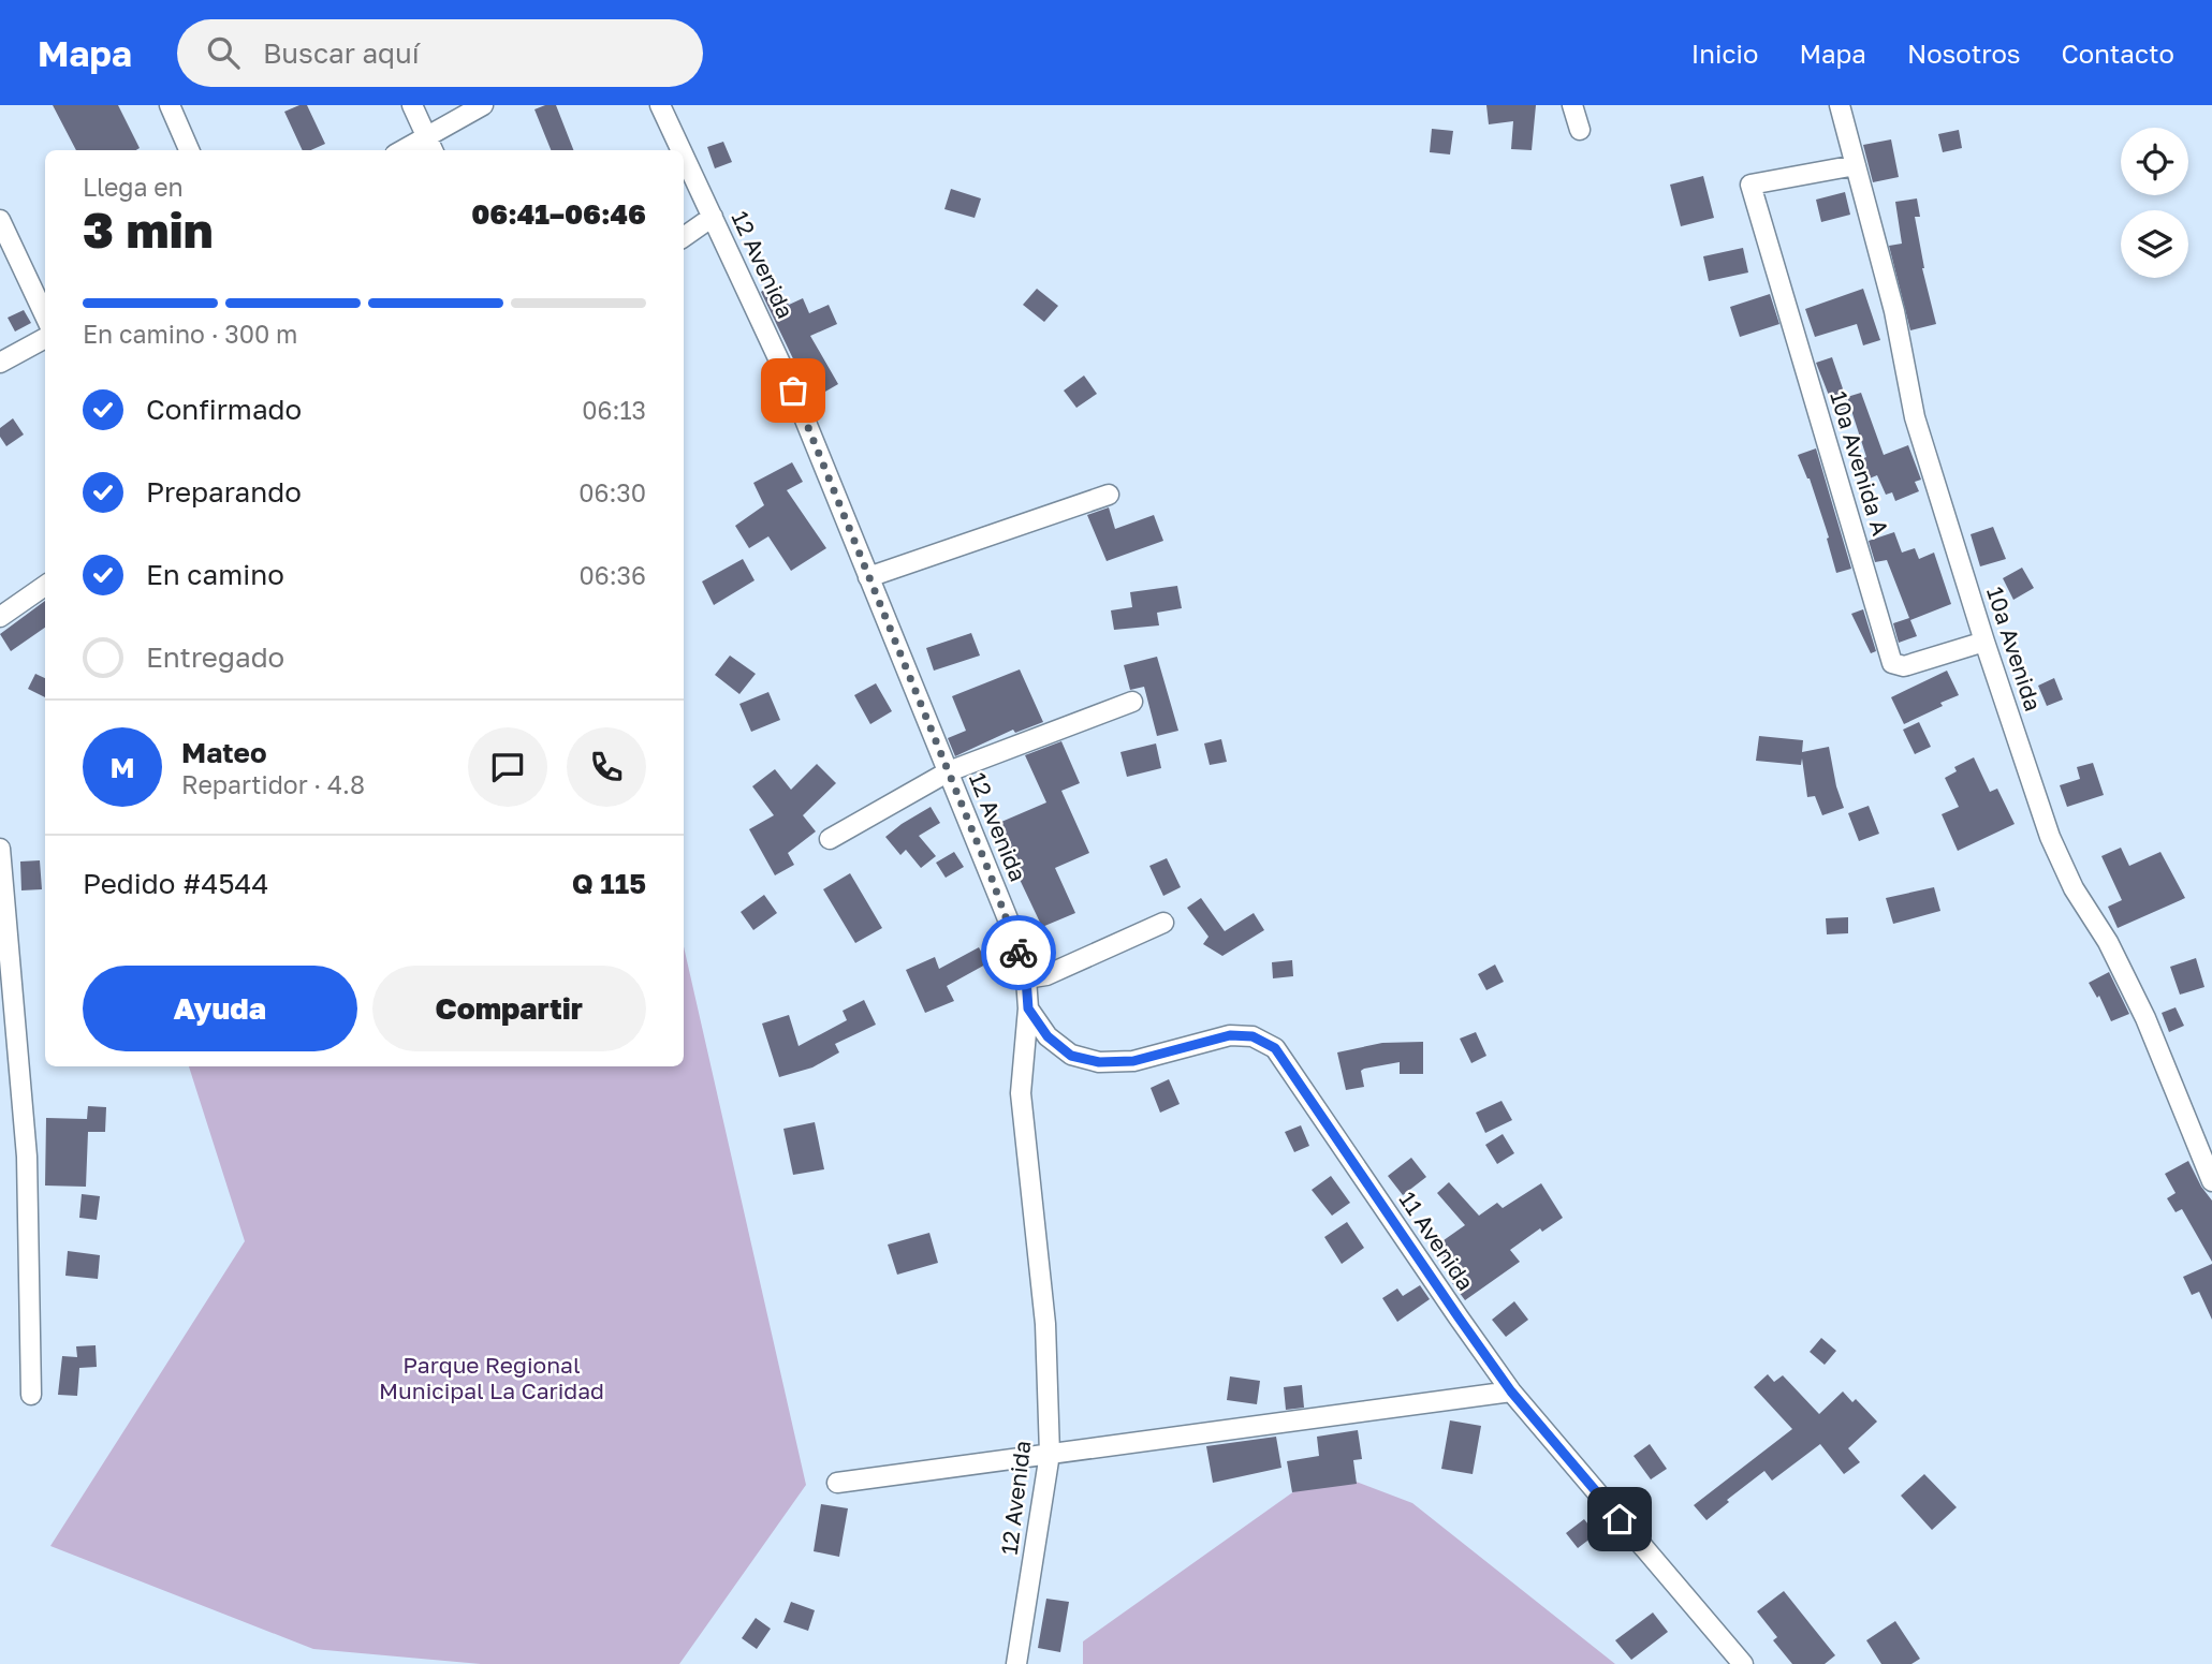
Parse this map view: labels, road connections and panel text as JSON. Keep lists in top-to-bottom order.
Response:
{
  "streets": {
    "street": [
      "12 Avenida",
      "10a Avenida A",
      "10a Avenida",
      "11 Avenida"
    ]
  },
  "crossings": [
    ["12 Avenida", "11 Avenida"],
    ["10a Avenida A", "10a Avenida"]
  ],
  "parks": ["Parque Regional Municipal La Caridad"],
  "page": {
    "header": "Mapa",
    "search": "Buscar aquí",
    "nav": [
      "Inicio",
      "Mapa",
      "Nosotros",
      "Contacto"
    ],
    "heading": ["3 min", "Llega en", "06:41–06:46"],
    "panel": [
      "Mateo",
      "Repartidor · 4.8",
      "Pedido #4544",
      "Q 115"
    ],
    "bar": "En camino · 300 m",
    "list": [
      ["Confirmado", "06:13"],
      ["Preparando", "06:30"],
      ["En camino", "06:36"],
      "Entregado"
    ],
    "round": "M",
    "buttons": ["Ayuda", "Compartir"]
  }
}
